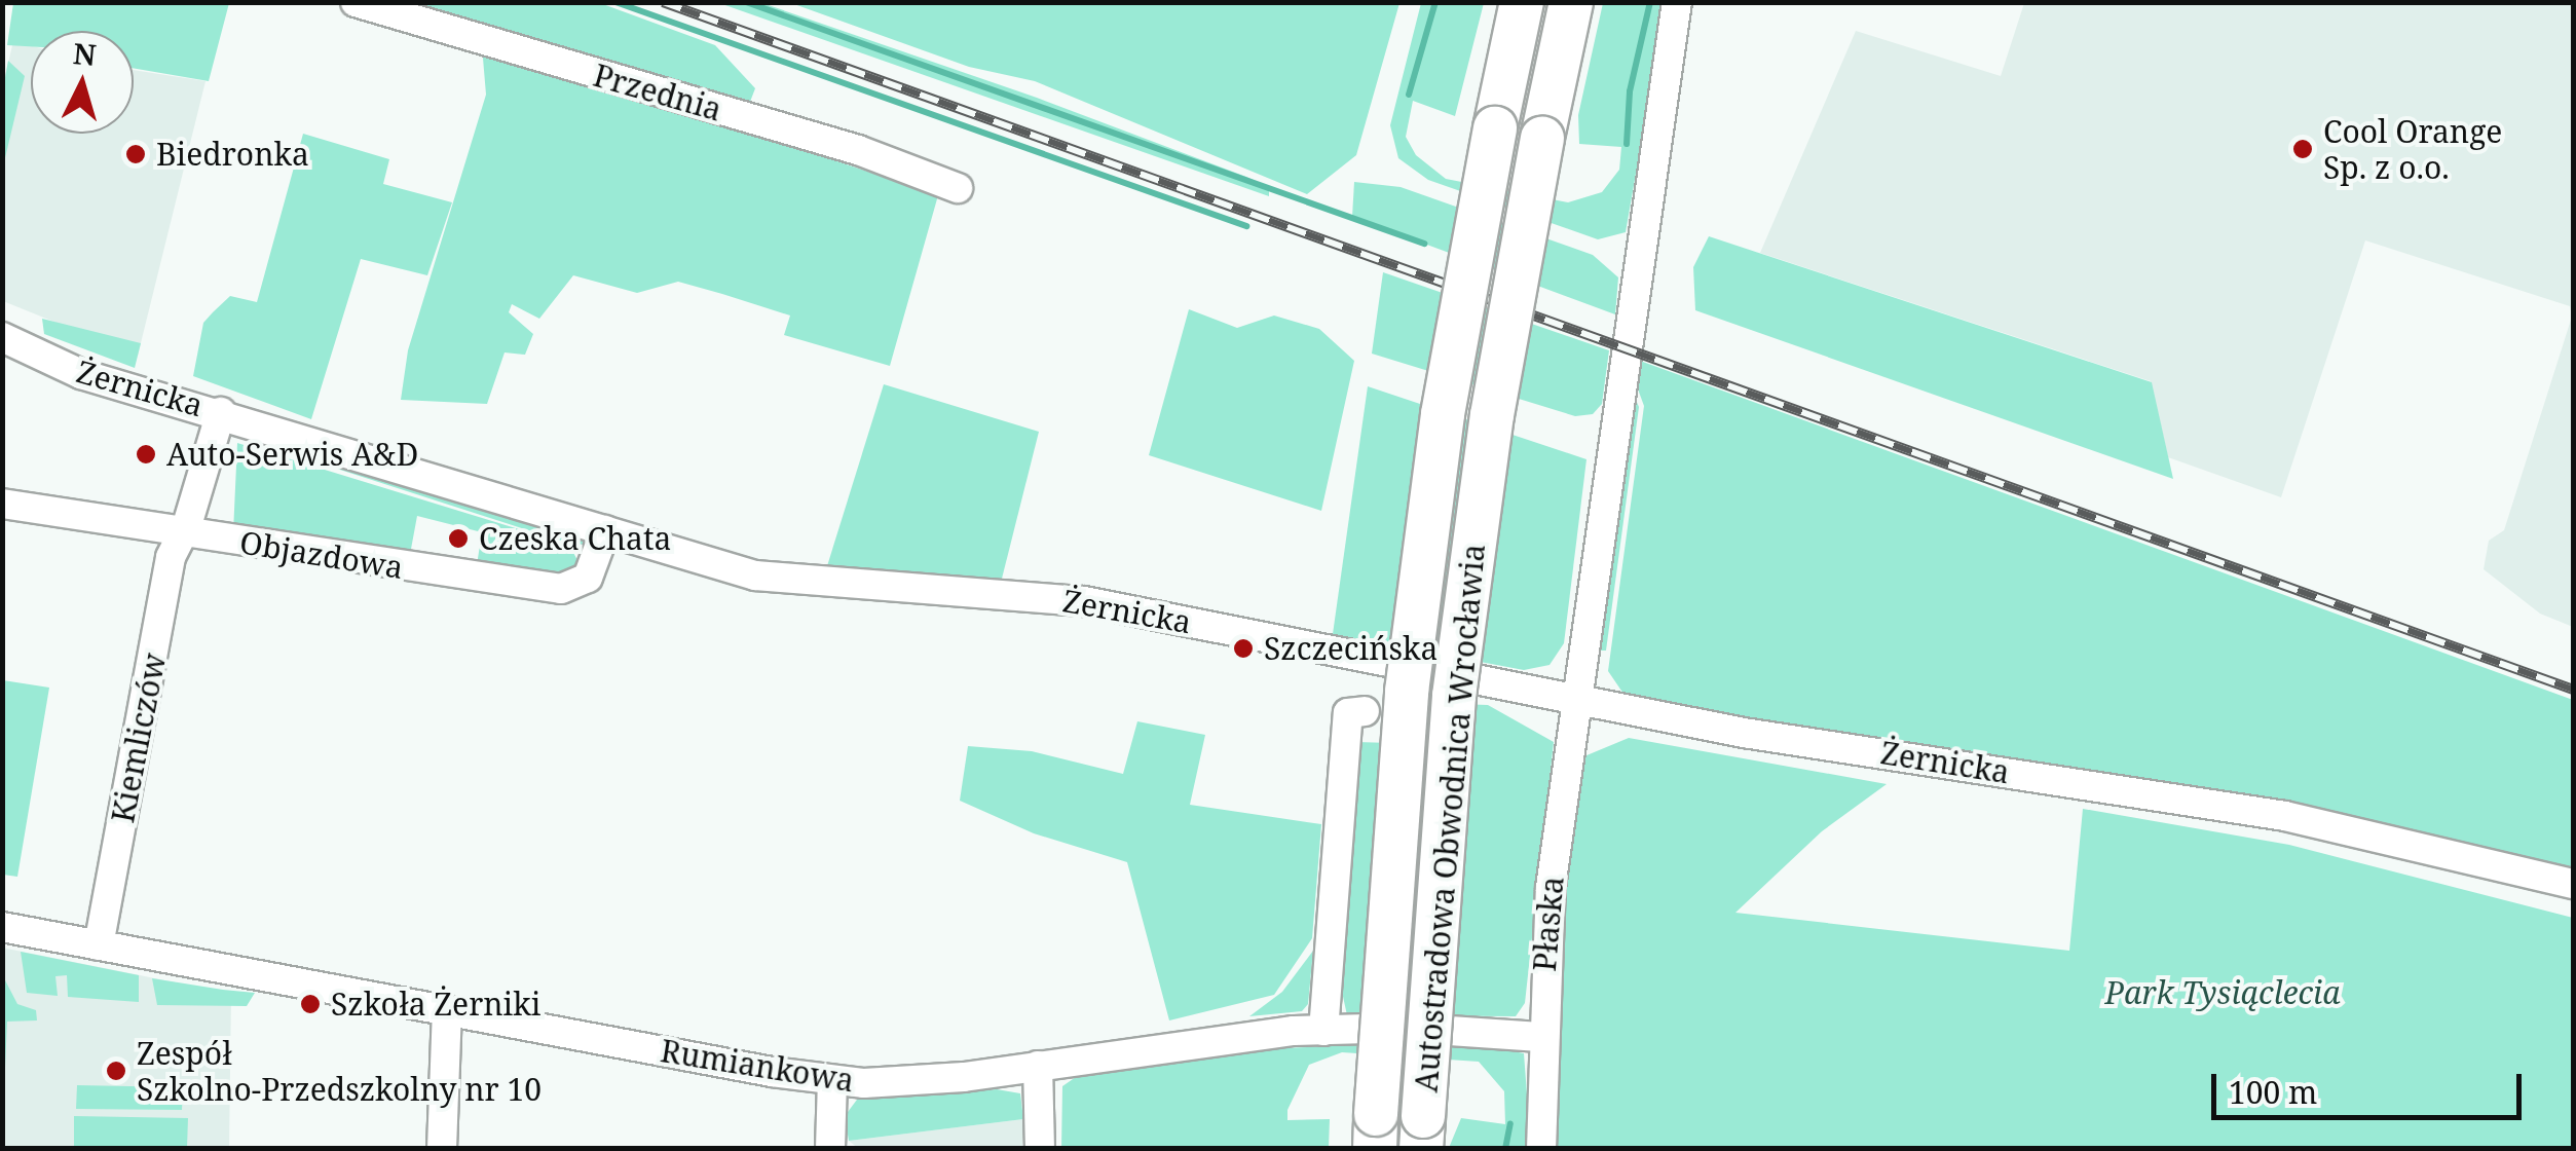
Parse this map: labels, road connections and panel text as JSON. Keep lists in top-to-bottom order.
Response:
{
  "streets": {
    "highway": ["Autostradowa Obwodnica Wrocławia"],
    "street": [
      "Przednia",
      "Żernicka",
      "Objazdowa",
      "Kiemliczów",
      "Płaska",
      "Rumiankowa"
    ]
  },
  "crossings": [
    ["Żernicka", "Objazdowa"],
    ["Żernicka", "Kiemliczów"],
    ["Żernicka", "Płaska"],
    ["Objazdowa", "Kiemliczów"],
    ["Kiemliczów", "Rumiankowa"],
    ["Płaska", "Rumiankowa"]
  ],
  "parks": ["Park Tysiąclecia"],
  "places": [
    "Cool Orange Sp. z o.o.",
    "Biedronka",
    "Auto-Serwis A&D",
    "Czeska Chata",
    "Szczecińska",
    "Szkoła Żerniki",
    "Zespół Szkolno-Przedszkolny nr 10"
  ],
  "scale_bar": "100 m",
  "north": "top"
}
